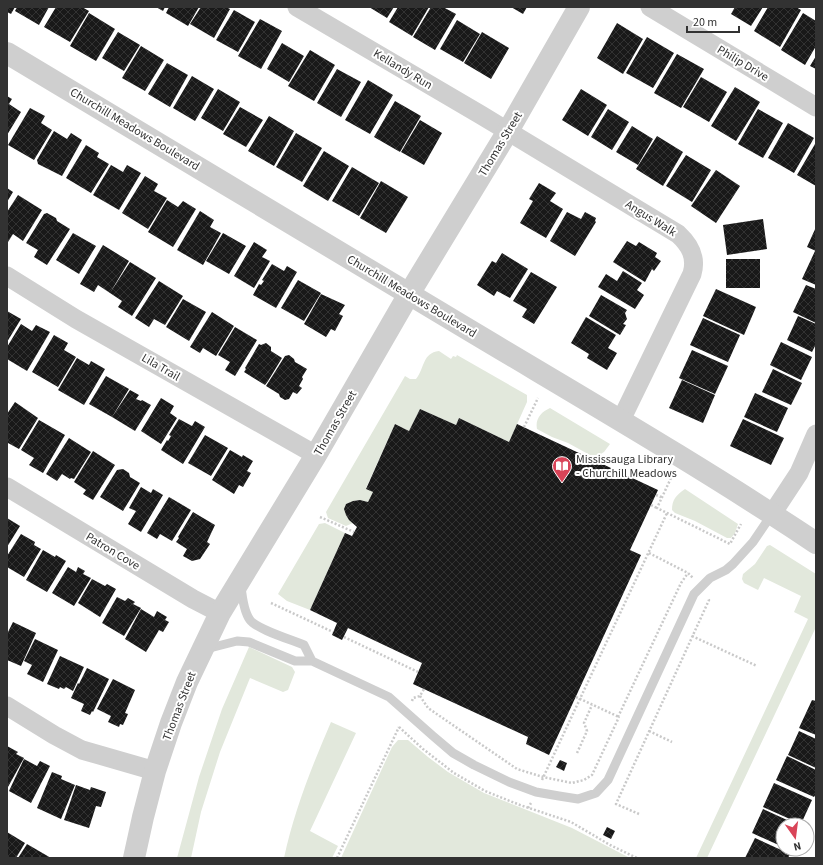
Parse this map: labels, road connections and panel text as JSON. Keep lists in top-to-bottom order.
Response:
{
  "streets": {
    "street": [
      "Philip Drive",
      "Kellandy Run",
      "Churchill Meadows Boulevard",
      "Thomas Street",
      "Angus Walk",
      "Lila Trail",
      "Patron Cove"
    ]
  },
  "crossings": [
    ["Kellandy Run", "Thomas Street"],
    ["Kellandy Run", "Angus Walk"],
    ["Churchill Meadows Boulevard", "Thomas Street"],
    ["Churchill Meadows Boulevard", "Angus Walk"],
    ["Thomas Street", "Angus Walk"],
    ["Thomas Street", "Lila Trail"],
    ["Thomas Street", "Patron Cove"]
  ],
  "places": {
    "library": ["Mississauga Library - Churchill Meadows"]
  },
  "scale_bar": "20 m",
  "north": "bottom"
}
